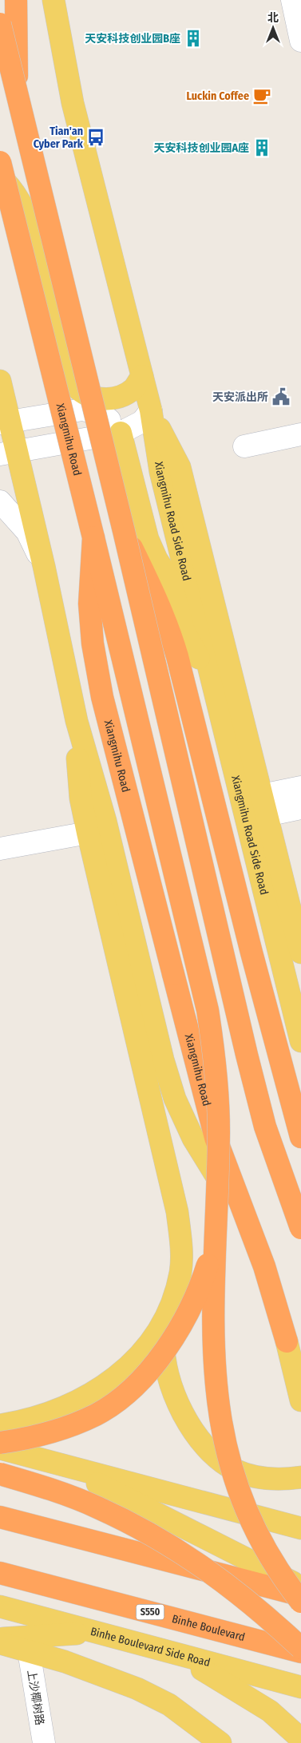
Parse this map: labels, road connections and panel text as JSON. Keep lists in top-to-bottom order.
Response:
{
  "streets": {
    "highway": ["Xiangmihu Road", "S550", "Binhe Boulevard"],
    "main road": ["Xiangmihu Road Side Road", "Binhe Boulevard Side Road"],
    "street": ["上沙椰树路"]
  },
  "places": {
    "building": ["天安科技创业园B座", "天安科技创业园A座"],
    "cafe": ["Luckin Coffee"],
    "bus stop": ["Tian'an Cyber Park"],
    "public building": ["天安派出所"]
  },
  "north": "top"
}
